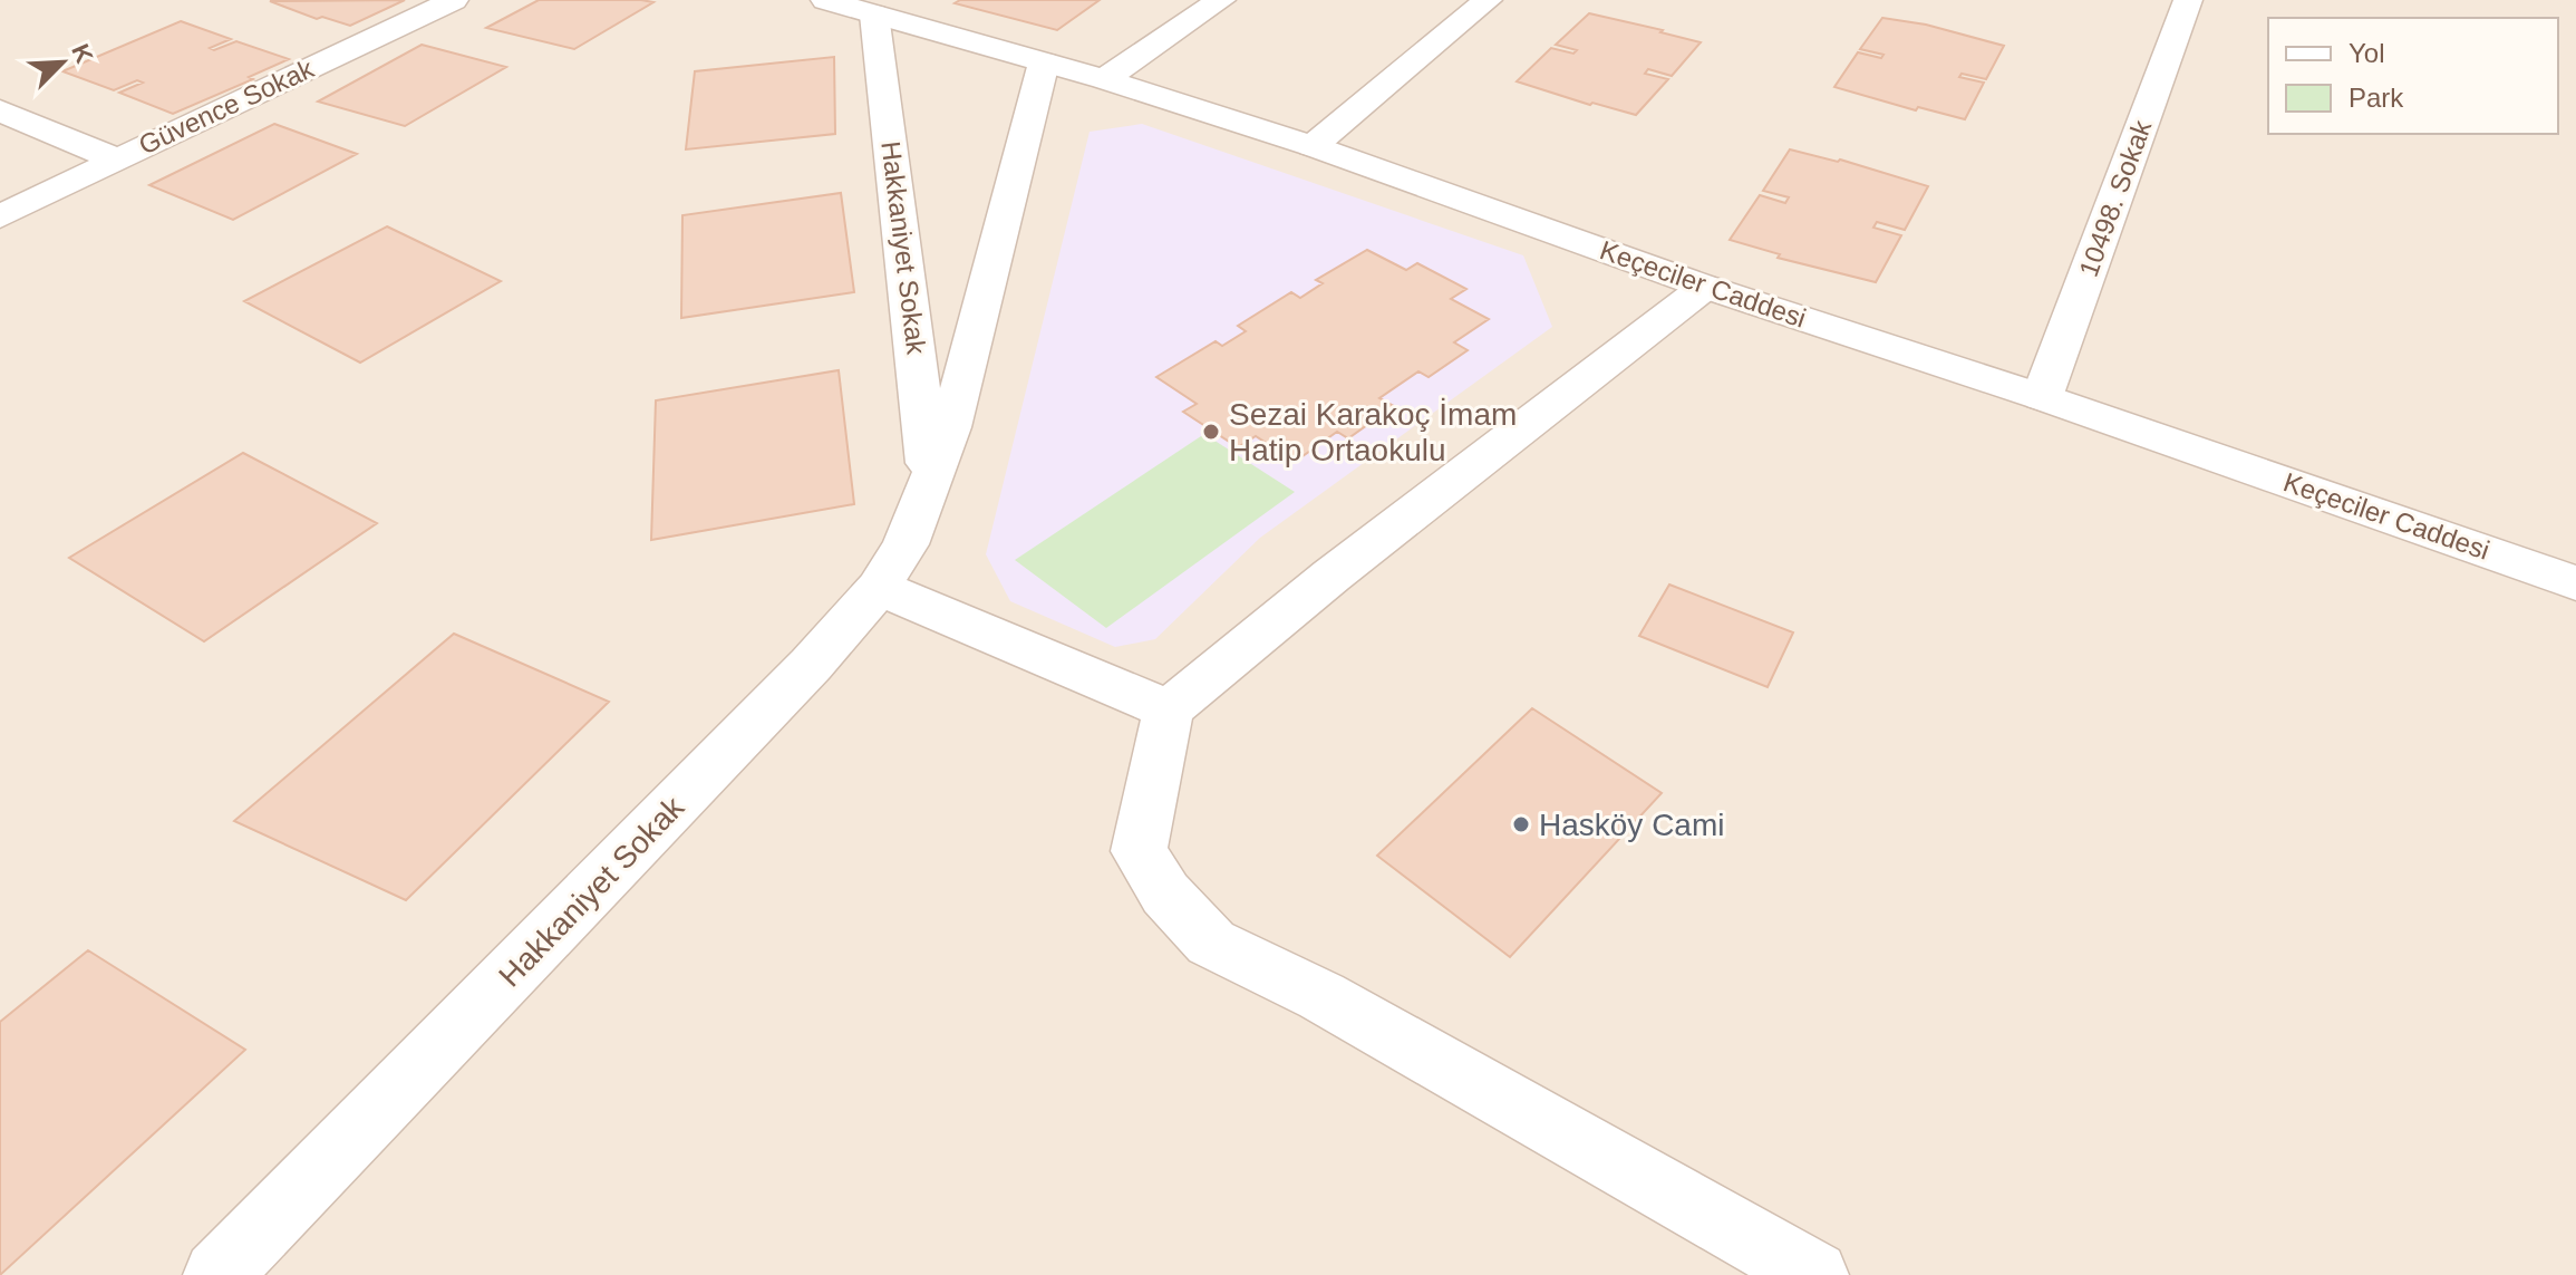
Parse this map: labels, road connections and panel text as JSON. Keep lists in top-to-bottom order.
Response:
{
  "streets": {
    "street": [
      "Güvence Sokak",
      "10498. Sokak",
      "Hakkaniyet Sokak",
      "Keçeciler Caddesi"
    ]
  },
  "crossings": [
    ["10498. Sokak", "Keçeciler Caddesi"],
    ["Hakkaniyet Sokak", "Keçeciler Caddesi"]
  ],
  "places": ["Sezai Karakoç İmam Hatip Ortaokulu", "Hasköy Cami"],
  "legend": ["Yol", "Park"],
  "north": "top right"
}
